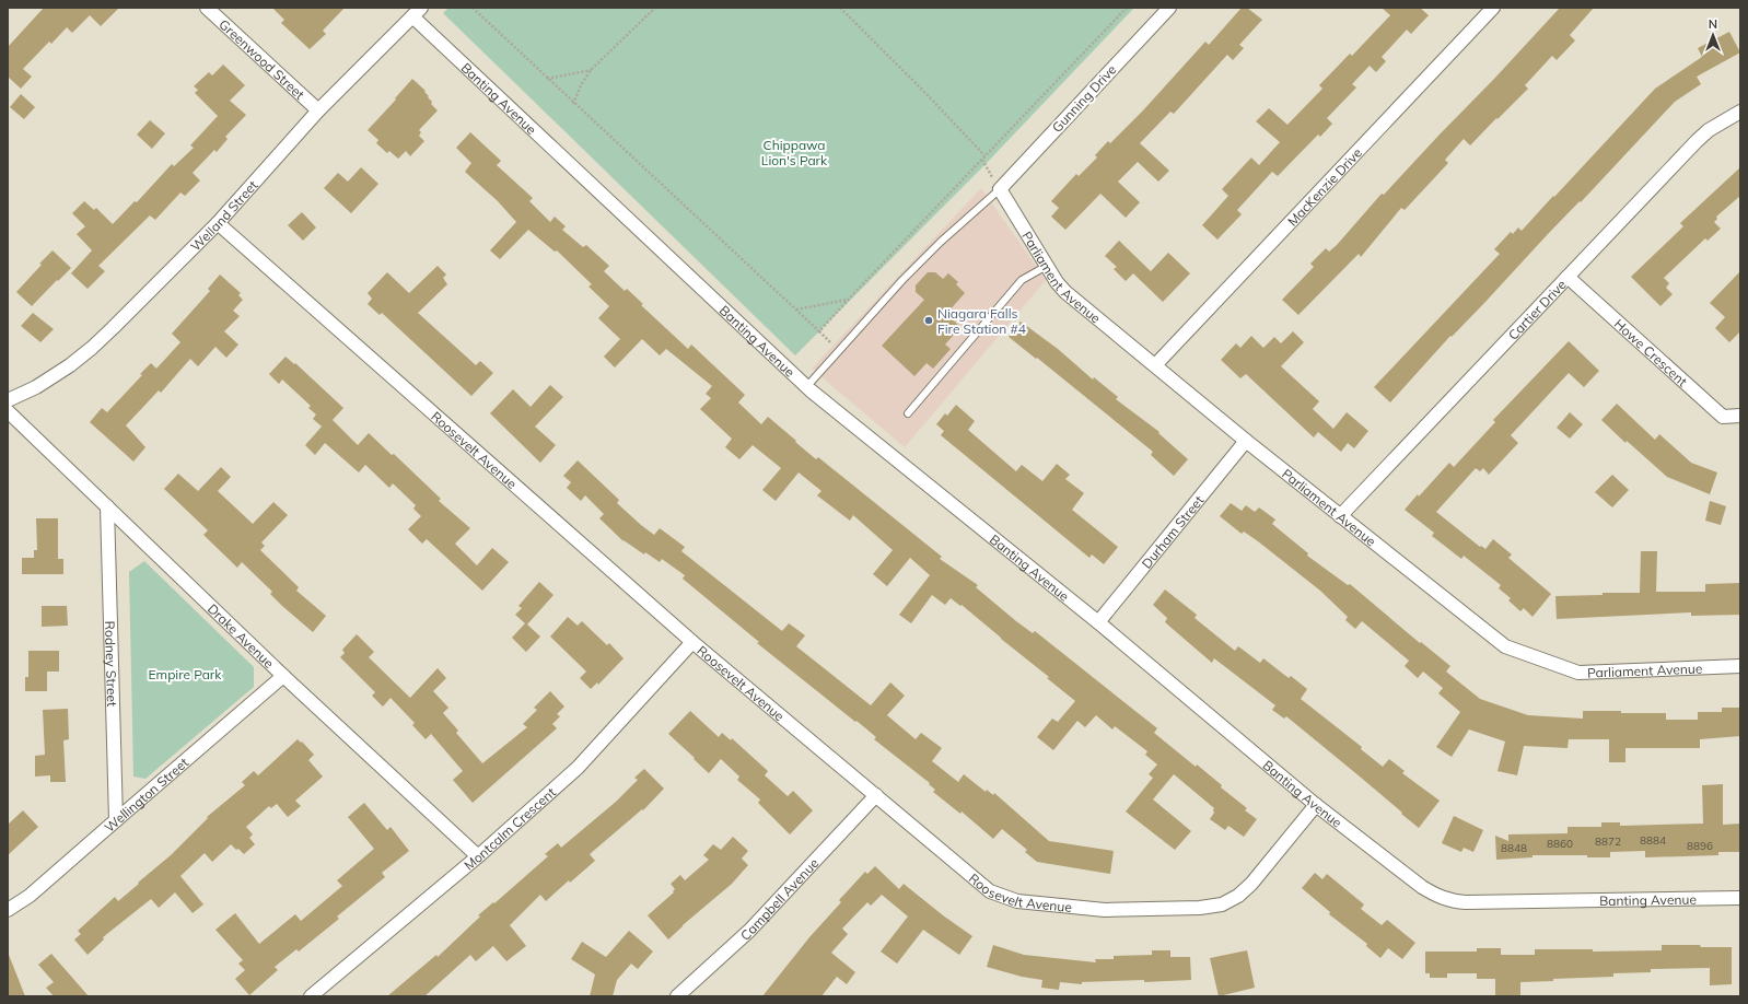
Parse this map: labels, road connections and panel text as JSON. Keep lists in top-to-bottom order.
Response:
{
  "streets": {
    "street": [
      "Greenwood Street",
      "Banting Avenue",
      "Gunning Drive",
      "MacKenzie Drive",
      "Welland Street",
      "Parliament Avenue",
      "Cartier Drive",
      "Howe Crescent",
      "Roosevelt Avenue",
      "Durham Street",
      "Drake Avenue",
      "Rodney Street",
      "Wellington Street",
      "Montcalm Crescent",
      "Campbell Avenue"
    ]
  },
  "crossings": [
    ["Greenwood Street", "Welland Street"],
    ["Banting Avenue", "Welland Street"],
    ["Banting Avenue", "Roosevelt Avenue"],
    ["Banting Avenue", "Durham Street"],
    ["Gunning Drive", "Parliament Avenue"],
    ["MacKenzie Drive", "Parliament Avenue"],
    ["Welland Street", "Roosevelt Avenue"],
    ["Parliament Avenue", "Cartier Drive"],
    ["Parliament Avenue", "Durham Street"],
    ["Cartier Drive", "Howe Crescent"],
    ["Roosevelt Avenue", "Montcalm Crescent"],
    ["Roosevelt Avenue", "Campbell Avenue"],
    ["Drake Avenue", "Rodney Street"],
    ["Drake Avenue", "Wellington Street"],
    ["Drake Avenue", "Montcalm Crescent"],
    ["Rodney Street", "Wellington Street"]
  ],
  "parks": ["Chippawa Lion's Park", "Empire Park"],
  "places": ["Niagara Falls Fire Station #4"],
  "house_numbers": [
    "8884",
    "8872",
    "8860",
    "8896",
    "8848"
  ],
  "north": "top"
}
